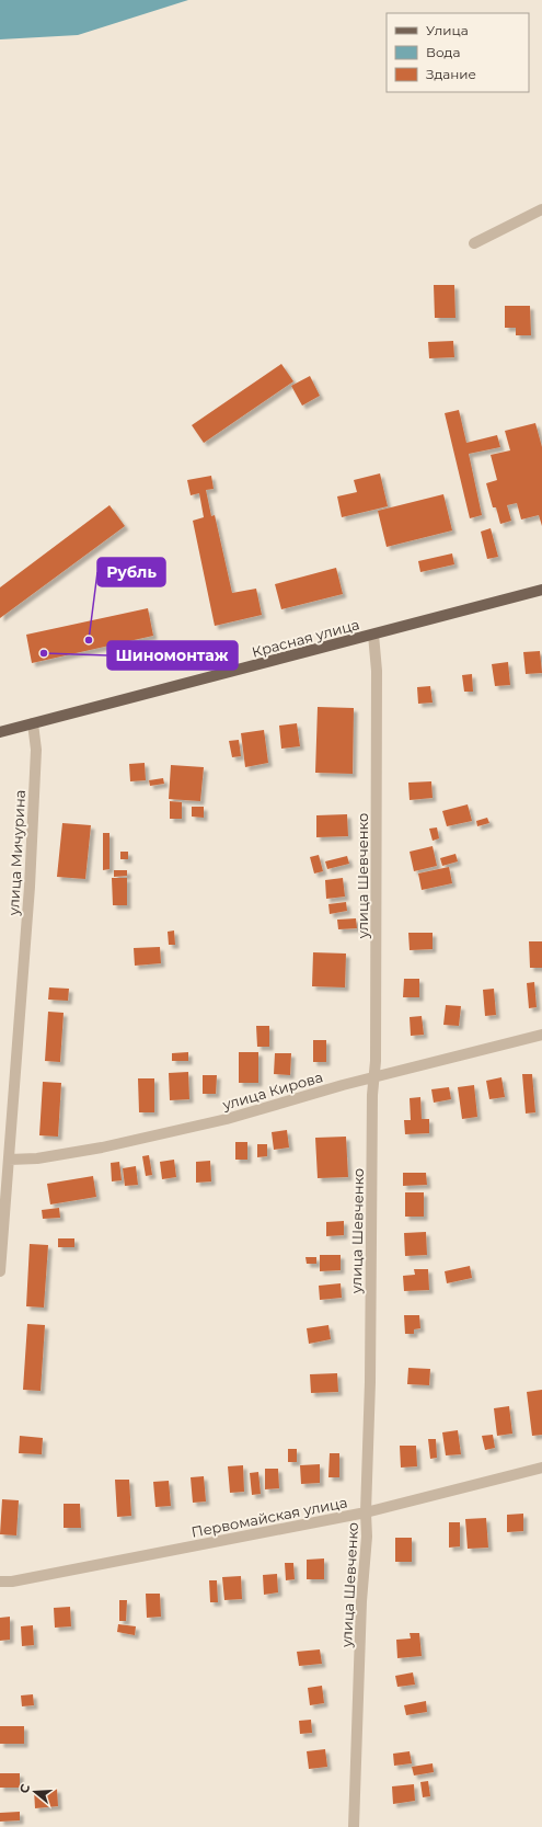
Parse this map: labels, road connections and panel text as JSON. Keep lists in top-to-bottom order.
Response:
{
  "streets": {
    "main road": ["Красная улица"],
    "street": [
      "улица Мичурина",
      "улица Шевченко",
      "улица Кирова",
      "Первомайская улица"
    ]
  },
  "crossings": [
    ["Красная улица", "улица Мичурина"],
    ["Красная улица", "улица Шевченко"],
    ["улица Мичурина", "улица Кирова"],
    ["улица Шевченко", "улица Кирова"],
    ["улица Шевченко", "Первомайская улица"]
  ],
  "places": ["Рубль", "Шиномонтаж"],
  "legend": ["Улица", "Вода", "Здание"],
  "north": "left"
}
